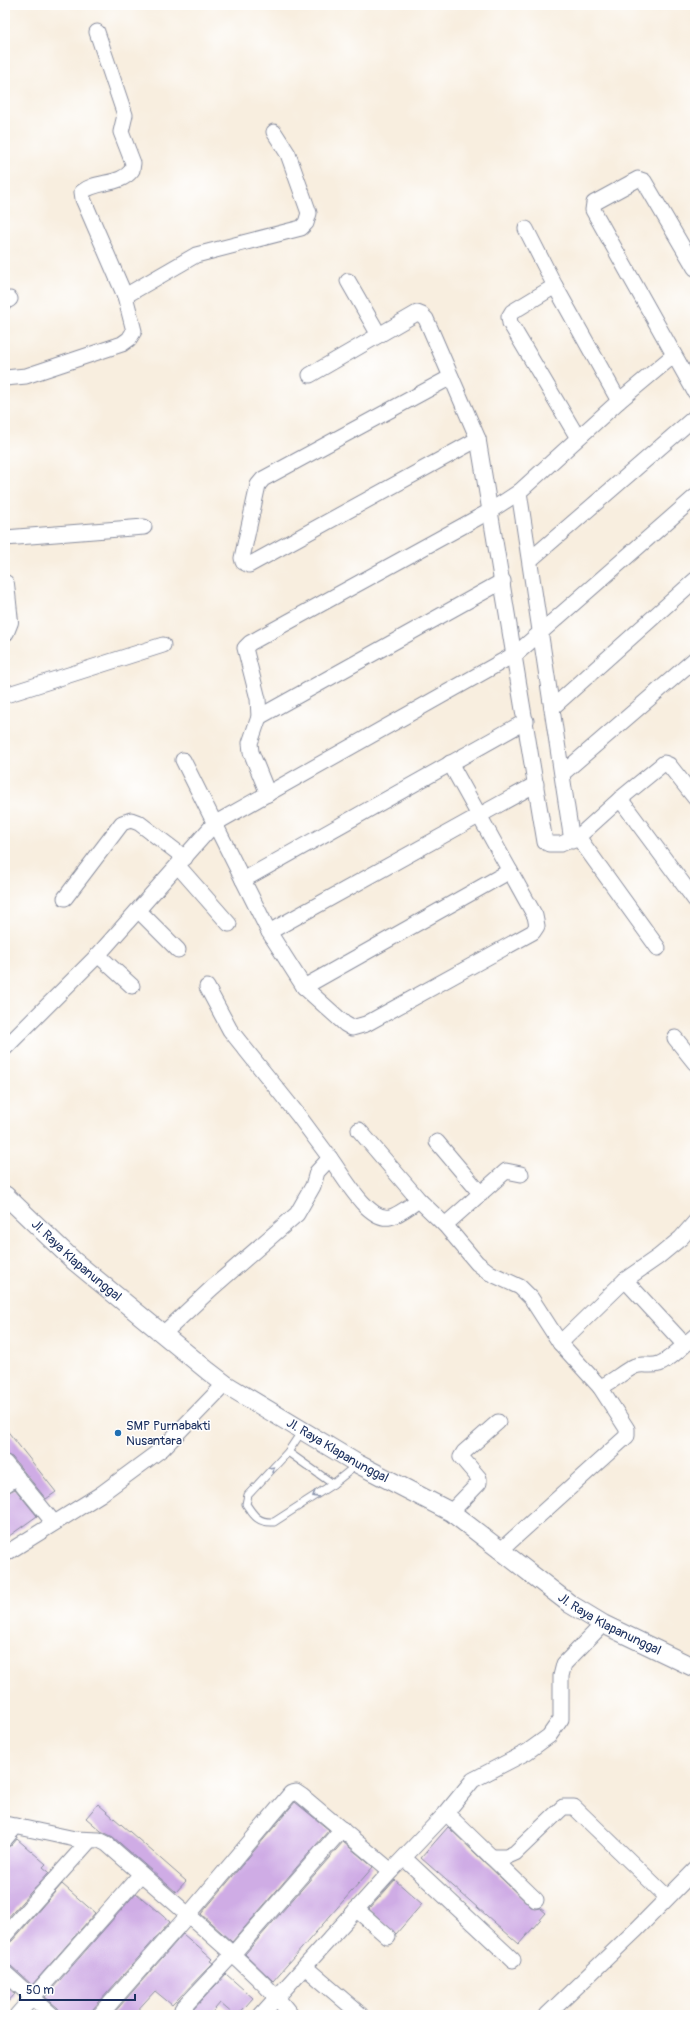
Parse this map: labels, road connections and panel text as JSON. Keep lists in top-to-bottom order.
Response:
{
  "streets": {
    "street": ["Jl. Raya Klapanunggal"]
  },
  "places": ["SMP Purnabakti Nusantara"],
  "scale_bar": "50 m"
}
